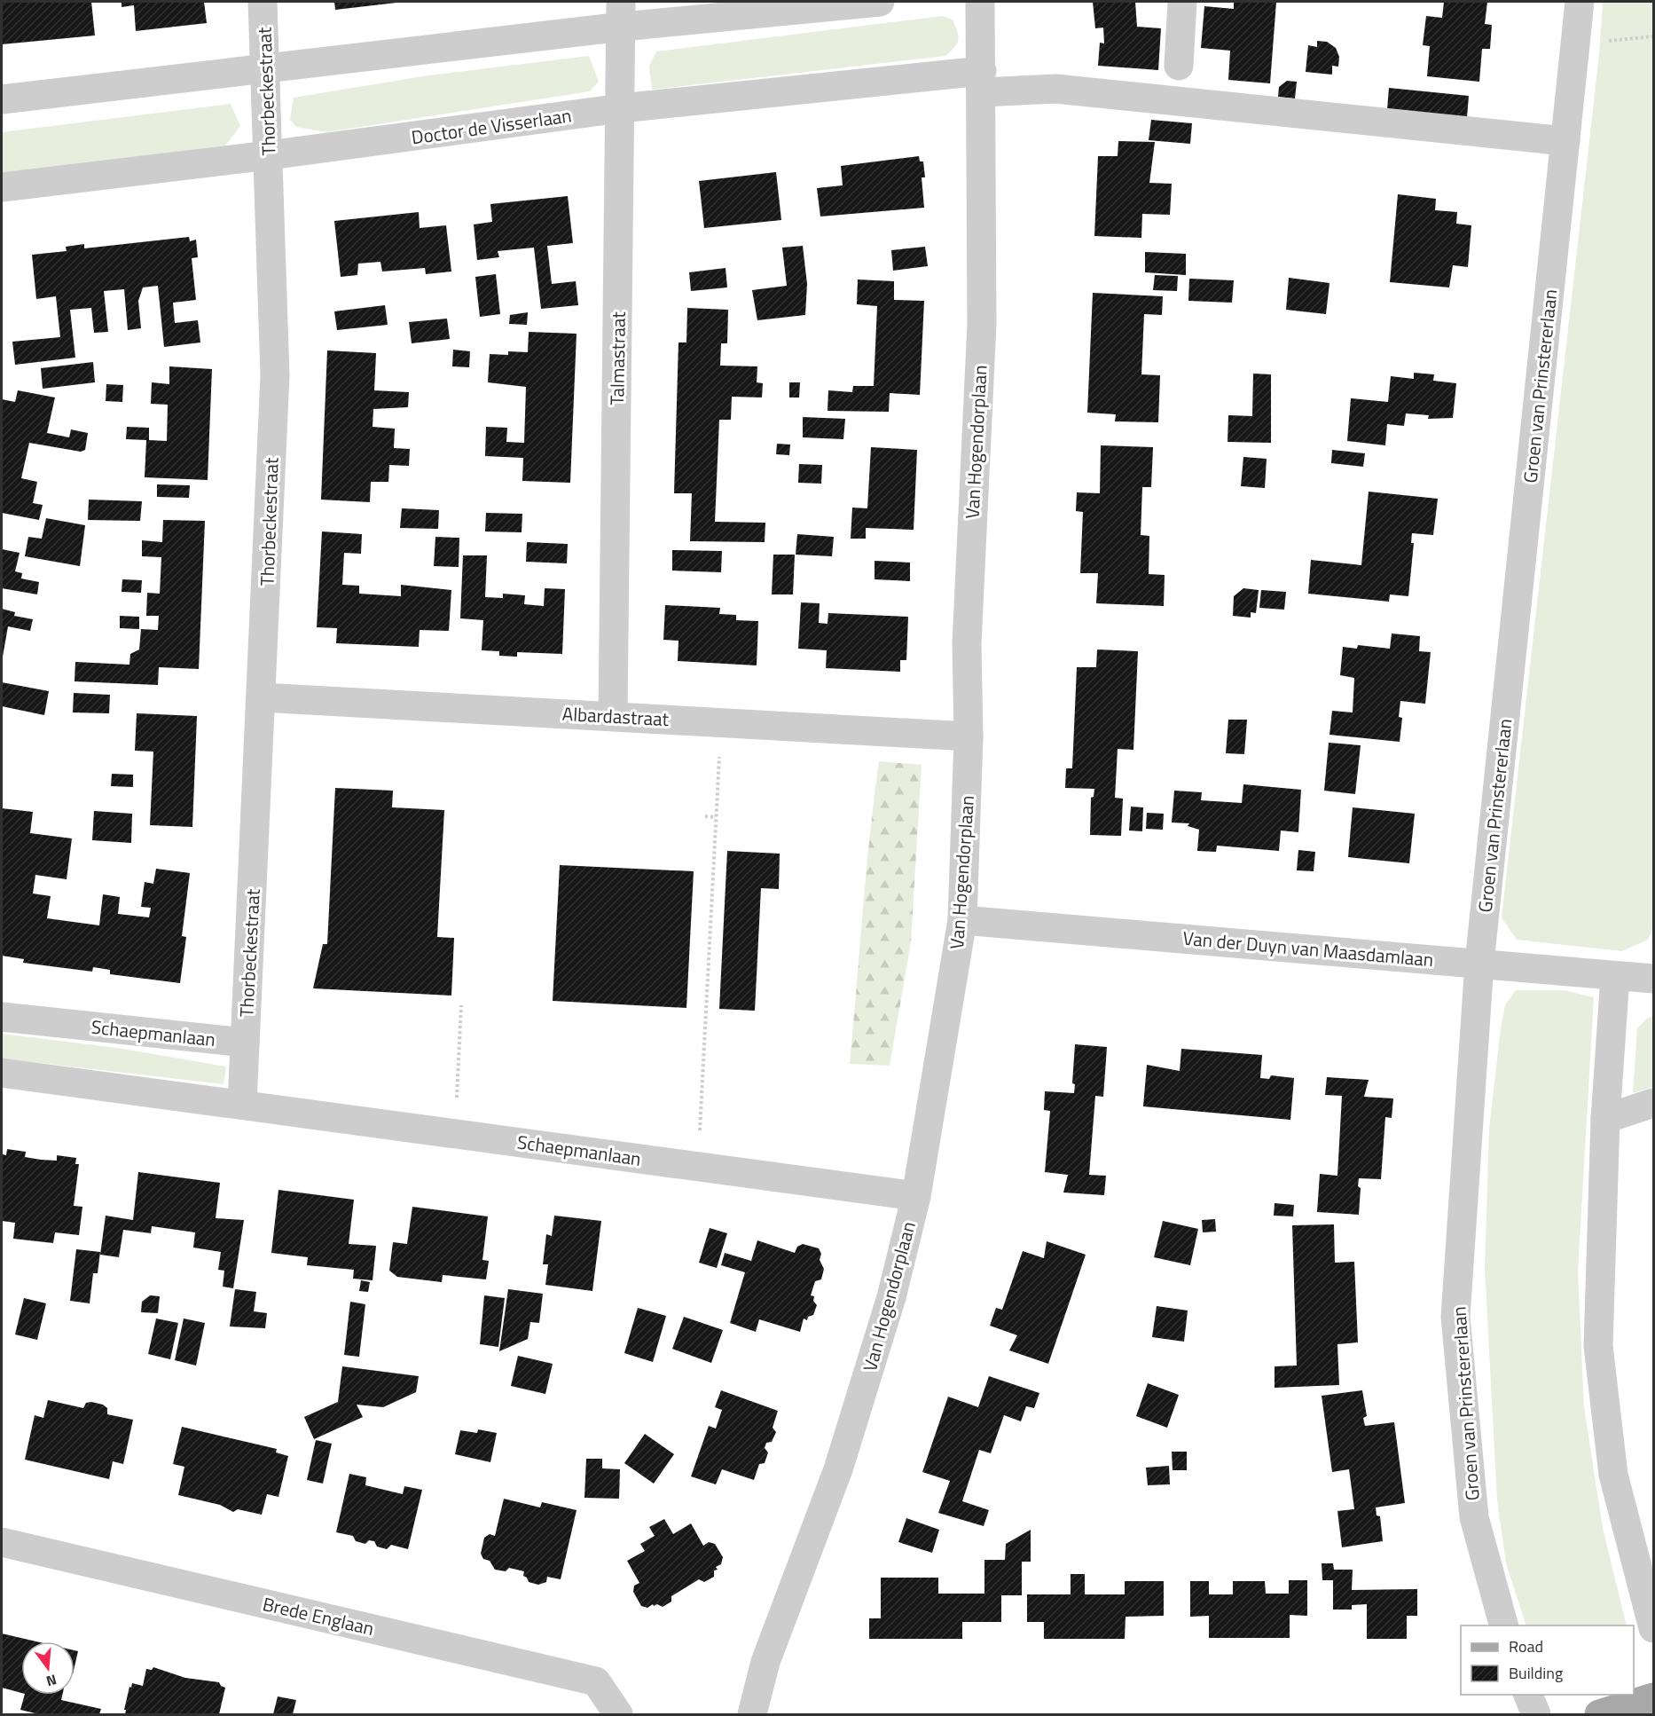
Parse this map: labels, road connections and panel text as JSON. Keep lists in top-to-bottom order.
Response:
{
  "streets": {
    "street": [
      "Thorbeckestraat",
      "Doctor de Visserlaan",
      "Talmastraat",
      "Groen van Prinstererlaan",
      "Van Hogendorplaan",
      "Albardastraat",
      "Van der Duyn van Maasdamlaan",
      "Schaepmanlaan",
      "Brede Englaan"
    ]
  },
  "crossings": [
    ["Thorbeckestraat", "Doctor de Visserlaan"],
    ["Thorbeckestraat", "Albardastraat"],
    ["Thorbeckestraat", "Schaepmanlaan"],
    ["Doctor de Visserlaan", "Talmastraat"],
    ["Doctor de Visserlaan", "Groen van Prinstererlaan"],
    ["Doctor de Visserlaan", "Van Hogendorplaan"],
    ["Talmastraat", "Albardastraat"],
    ["Groen van Prinstererlaan", "Van der Duyn van Maasdamlaan"],
    ["Van Hogendorplaan", "Albardastraat"],
    ["Van Hogendorplaan", "Van der Duyn van Maasdamlaan"],
    ["Van Hogendorplaan", "Schaepmanlaan"]
  ],
  "legend": ["Road", "Building"],
  "north": "bottom"
}
